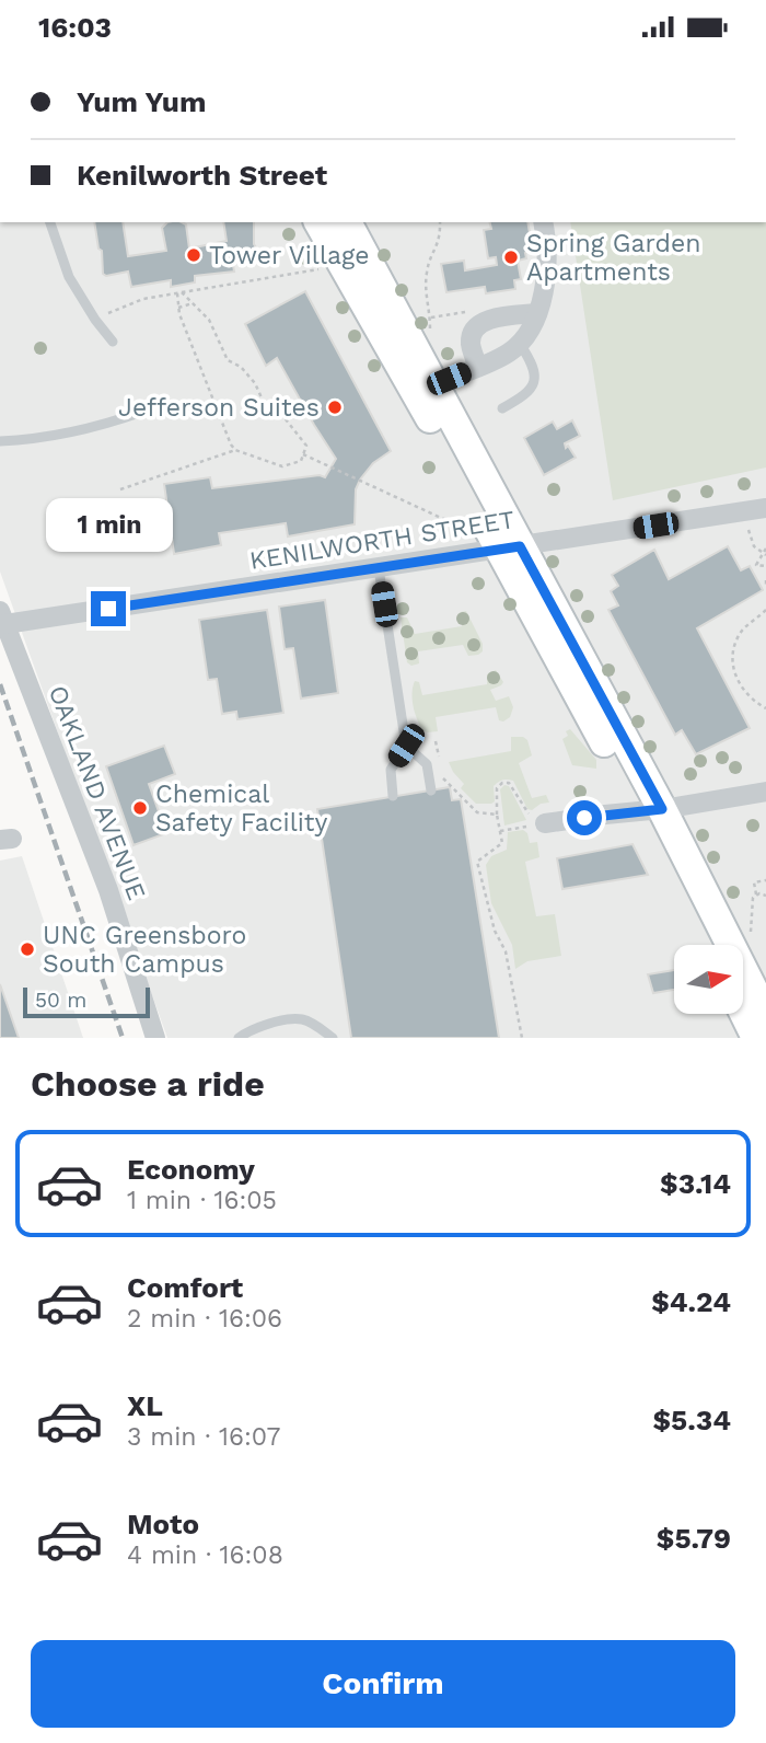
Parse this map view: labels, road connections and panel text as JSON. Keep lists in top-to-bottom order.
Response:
{
  "streets": {
    "street": ["KENILWORTH STREET", "OAKLAND AVENUE"]
  },
  "crossings": [
    ["KENILWORTH STREET", "OAKLAND AVENUE"]
  ],
  "places": [
    "Tower Village",
    "Spring Garden Apartments",
    "Jefferson Suites",
    "Chemical Safety Facility",
    "UNC Greensboro South Campus"
  ],
  "scale_bar": "50 m",
  "north": "right",
  "page": {
    "status": "16:03",
    "banner": ["Yum Yum", "Kenilworth Street"],
    "bubble": "1 min",
    "scale": "50 m",
    "heading": "Choose a ride",
    "list": [
      {
        "name": "Economy",
        "note": "1 min · 16:05",
        "value": "$3.14"
      },
      {
        "name": "Comfort",
        "note": "2 min · 16:06",
        "value": "$4.24"
      },
      {
        "name": "XL",
        "note": "3 min · 16:07",
        "value": "$5.34"
      },
      {
        "name": "Moto",
        "note": "4 min · 16:08",
        "value": "$5.79"
      }
    ],
    "buttons": "Confirm"
  }
}
